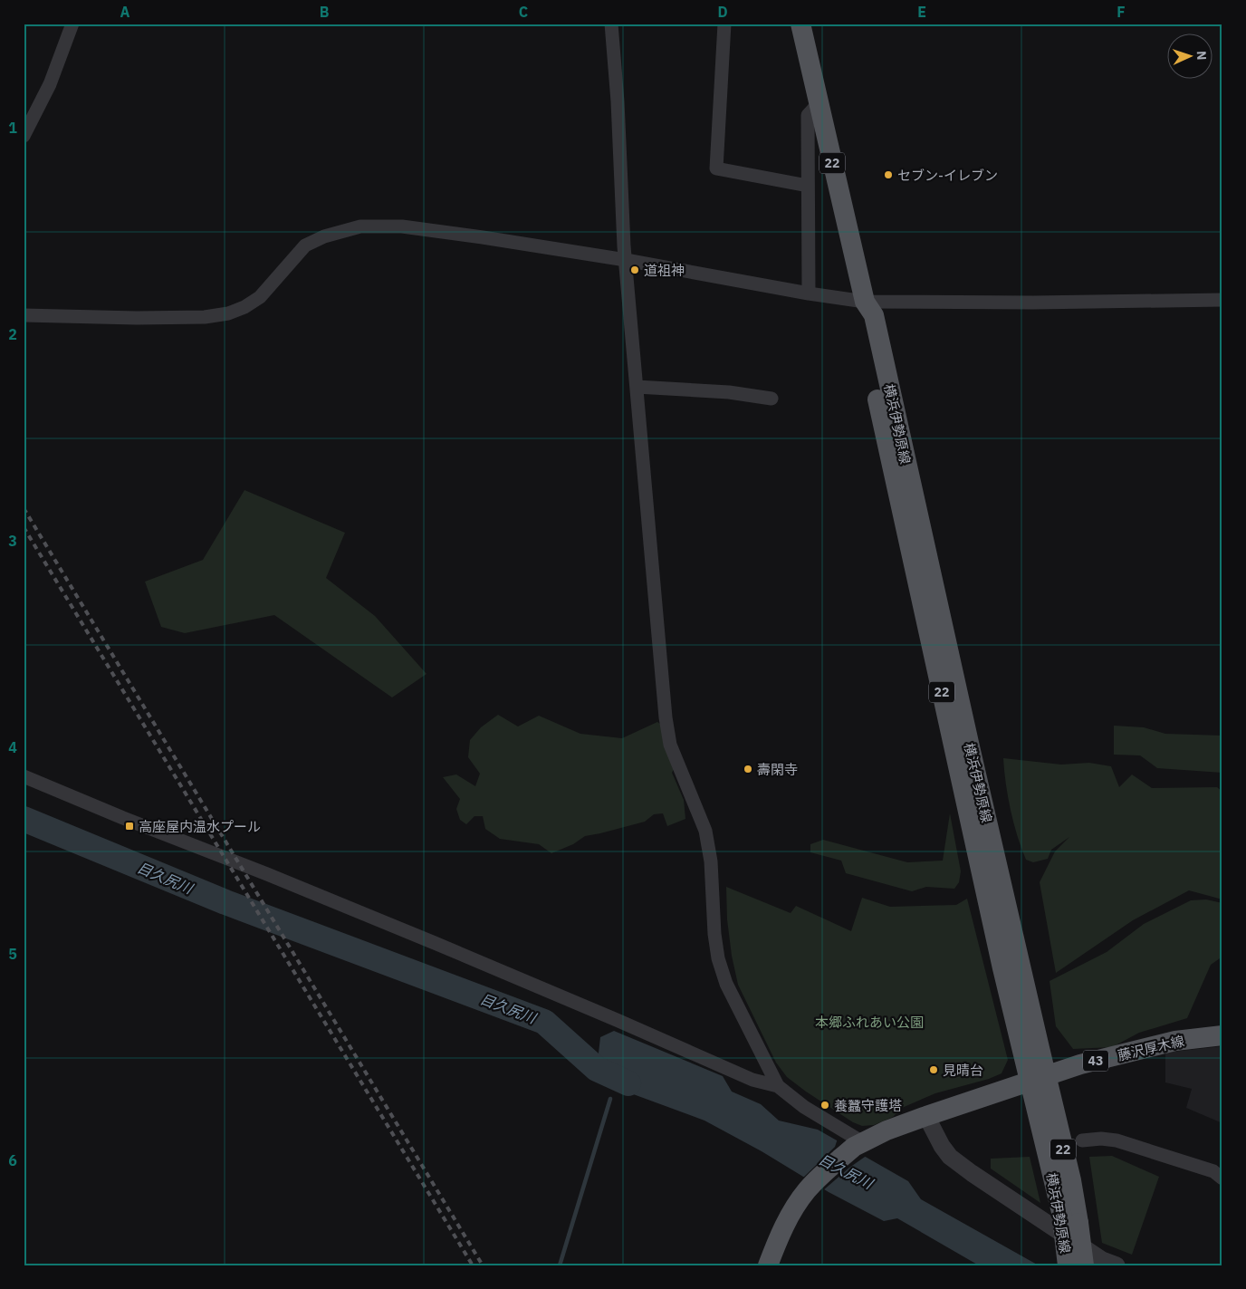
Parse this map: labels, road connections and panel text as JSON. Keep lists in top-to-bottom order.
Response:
{
  "streets": {
    "main road": [
      "22",
      "横浜伊勢原線",
      "藤沢厚木線",
      "43"
    ]
  },
  "crossings": [
    ["横浜伊勢原線", "藤沢厚木線"]
  ],
  "water": ["目久尻川"],
  "parks": ["本郷ふれあい公園"],
  "places": {
    "other": [
      "セブン-イレブン",
      "道祖神",
      "壽閑寺",
      "見晴台",
      "養蠶守護塔"
    ],
    "transit": ["高座屋内温水プール"]
  },
  "north": "right",
  "grid": {
    "columns": [
      "A",
      "B",
      "C",
      "D",
      "E",
      "F"
    ],
    "rows": [
      "1",
      "2",
      "3",
      "4",
      "5",
      "6"
    ]
  }
}
